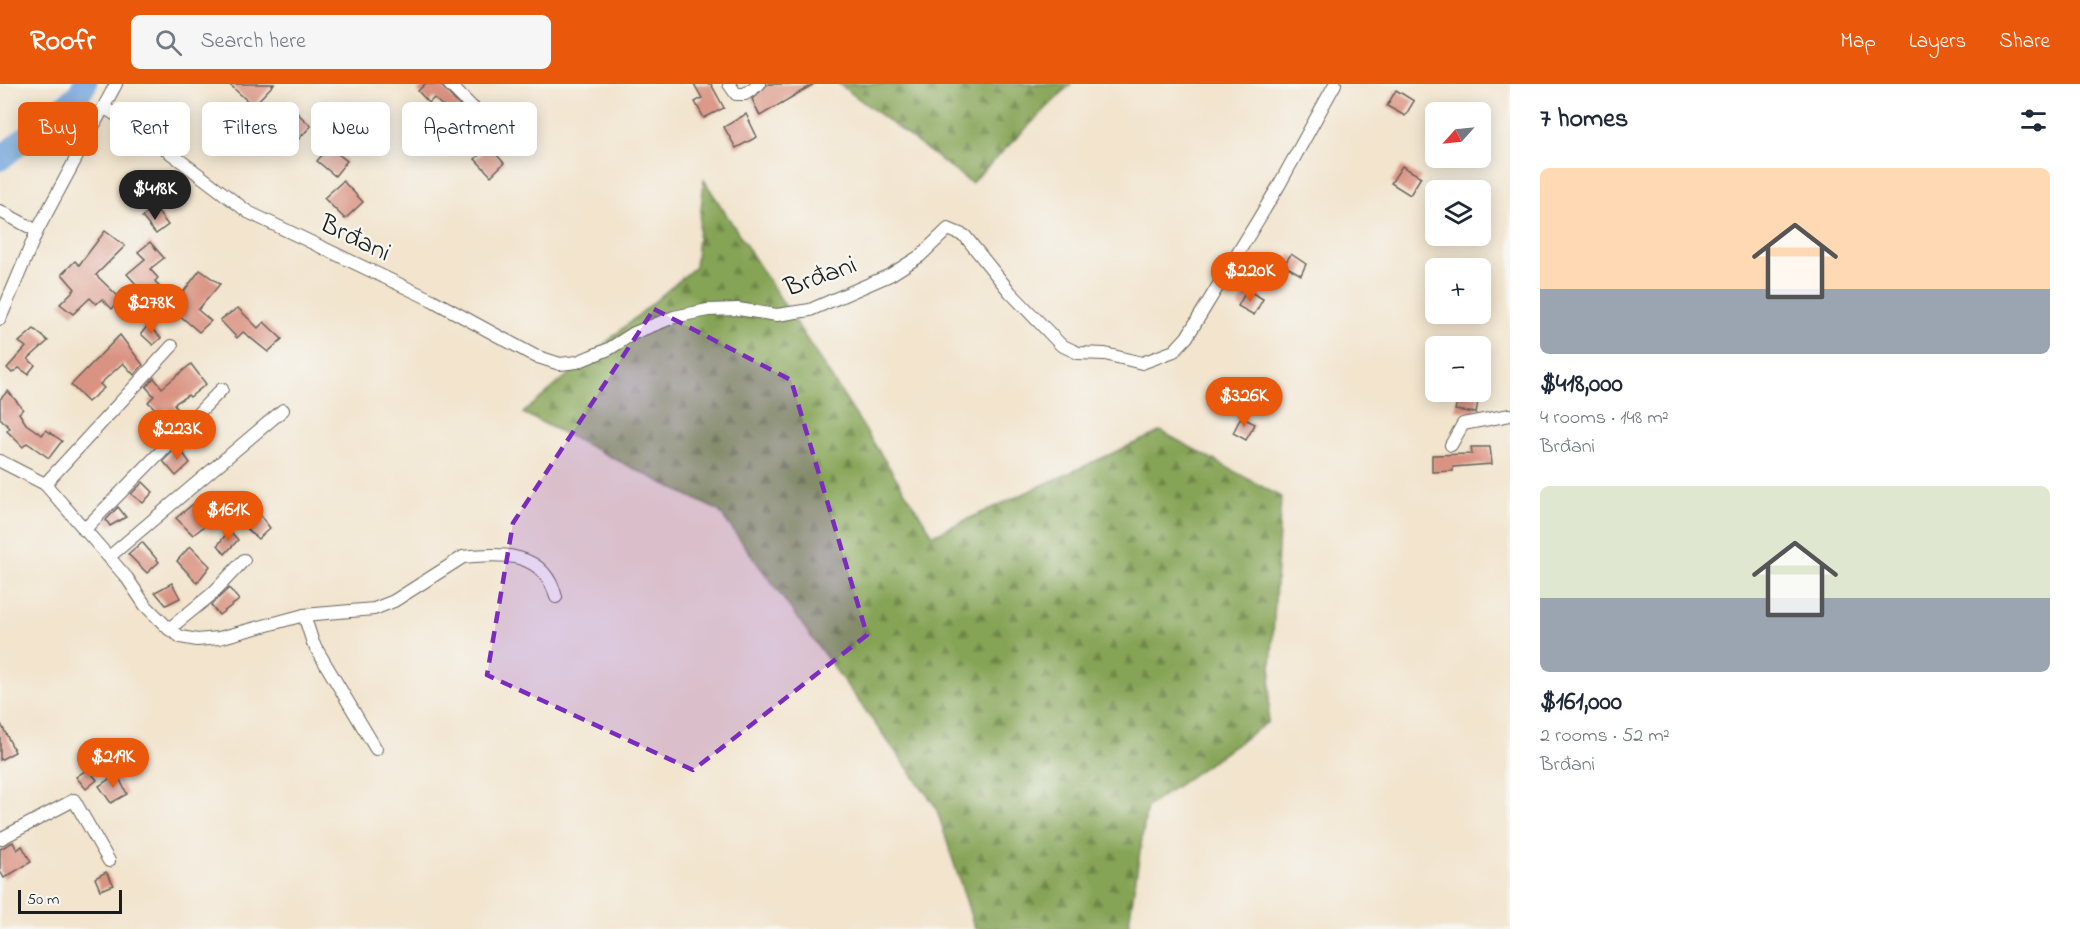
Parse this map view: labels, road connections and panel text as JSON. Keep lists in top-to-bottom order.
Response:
{
  "streets": {
    "street": ["Brđani"]
  },
  "scale_bar": "50 m",
  "north": "bottom left",
  "page": {
    "header": "Roofr",
    "search": "Search here",
    "nav": ["Map", "Layers", "Share"],
    "heading": "7 homes",
    "map_buttons": ["+", "−"],
    "chip": [
      "Buy",
      "Rent",
      "Filters",
      "New",
      "Apartment"
    ],
    "list": [
      {
        "name": "$418,000",
        "note": "4 rooms · 148 m² · Brđani"
      },
      {
        "name": "$161,000",
        "note": "2 rooms · 52 m² · Brđani"
      }
    ],
    "price": [
      "$418K",
      "$220K",
      "$278K",
      "$326K",
      "$223K",
      "$161K",
      "$219K"
    ],
    "scale": "50 m"
  }
}
